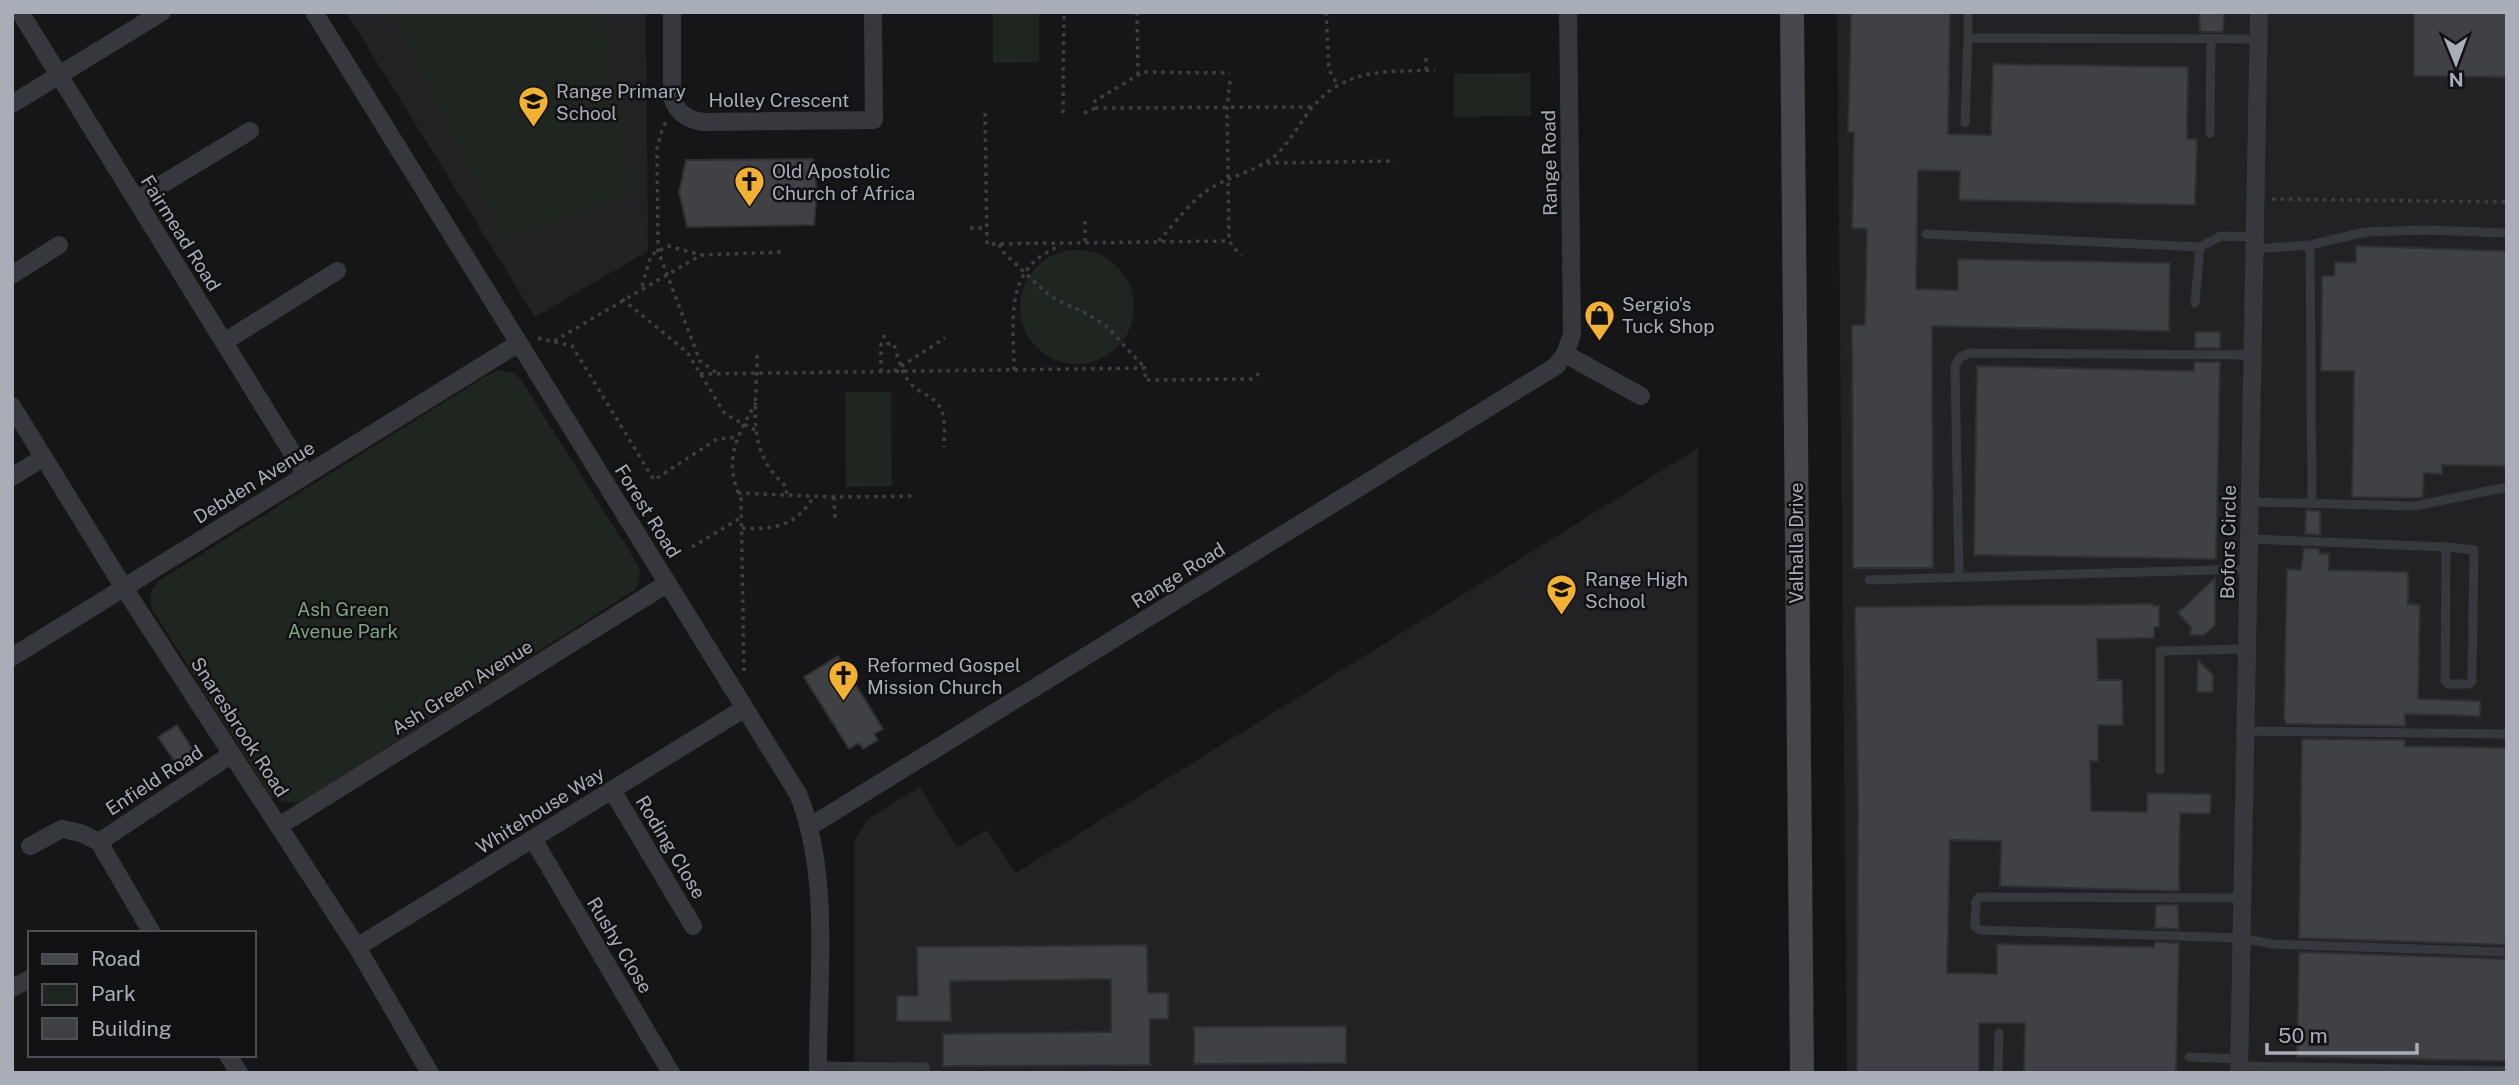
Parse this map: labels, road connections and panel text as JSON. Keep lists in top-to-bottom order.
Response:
{
  "streets": {
    "main road": ["Valhalla Drive"],
    "street": [
      "Holley Crescent",
      "Range Road",
      "Fairmead Road",
      "Debden Avenue",
      "Forest Road",
      "Bofors Circle",
      "Ash Green Avenue",
      "Snaresbrook Road",
      "Enfield Road",
      "Whitehouse Way",
      "Roding Close",
      "Rushy Close"
    ]
  },
  "crossings": [
    ["Range Road", "Forest Road"],
    ["Fairmead Road", "Debden Avenue"],
    ["Debden Avenue", "Forest Road"],
    ["Debden Avenue", "Snaresbrook Road"],
    ["Forest Road", "Ash Green Avenue"],
    ["Forest Road", "Whitehouse Way"],
    ["Ash Green Avenue", "Snaresbrook Road"],
    ["Snaresbrook Road", "Enfield Road"],
    ["Snaresbrook Road", "Whitehouse Way"],
    ["Whitehouse Way", "Roding Close"],
    ["Whitehouse Way", "Rushy Close"]
  ],
  "parks": ["Ash Green Avenue Park"],
  "places": {
    "school or university": ["Range Primary School", "Range High School"],
    "church": ["Old Apostolic Church of Africa", "Reformed Gospel Mission Church"],
    "shop": ["Sergio's Tuck Shop"]
  },
  "legend": ["Road", "Park", "Building"],
  "scale_bar": "50 m",
  "north": "bottom"
}
